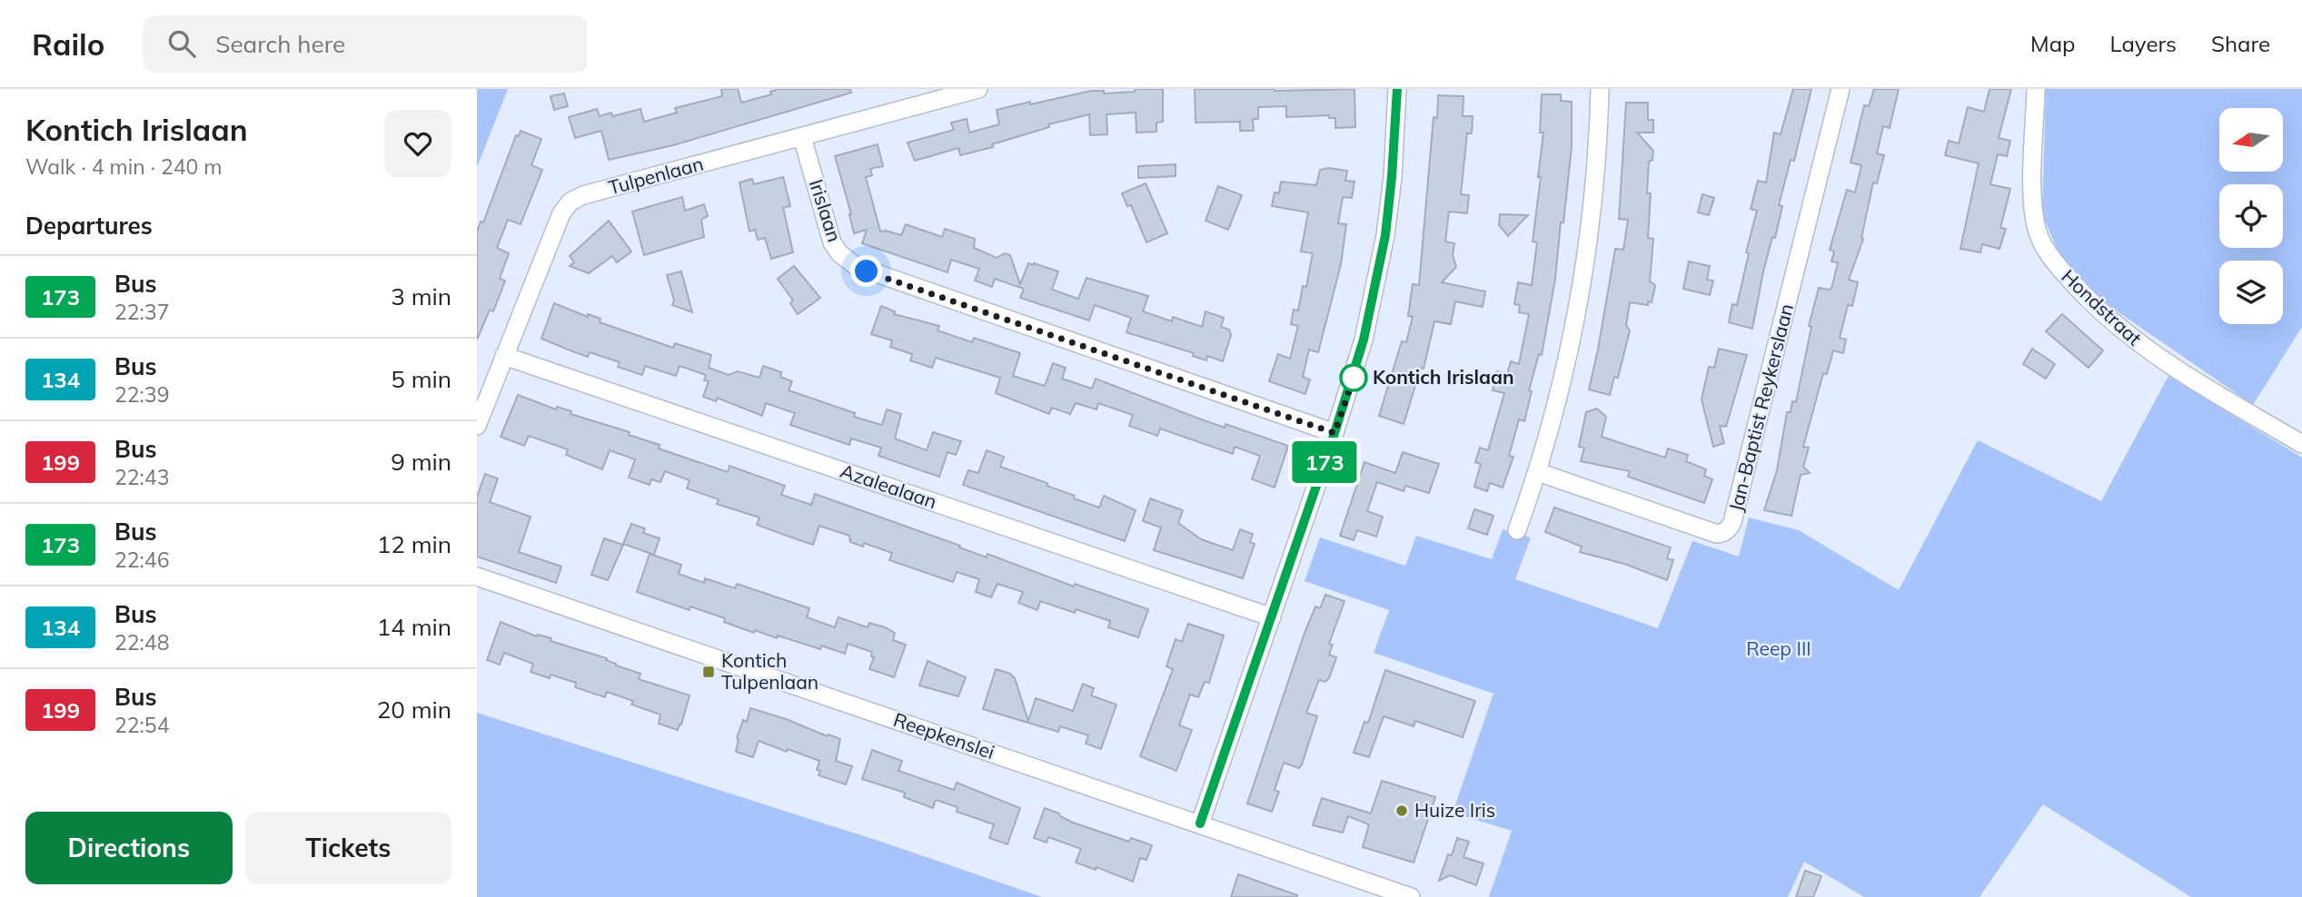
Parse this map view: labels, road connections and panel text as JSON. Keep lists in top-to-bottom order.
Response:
{
  "streets": {
    "street": [
      "Tulpenlaan",
      "Irislaan",
      "Hondstraat",
      "Jan-Baptist Reykerslaan",
      "Azalealaan",
      "Reepkenslei"
    ]
  },
  "crossings": [
    ["Tulpenlaan", "Irislaan"],
    ["Tulpenlaan", "Azalealaan"]
  ],
  "parks": ["Reep III"],
  "places": {
    "other": ["Kontich Irislaan", "Huize Iris"],
    "transit": ["Kontich Tulpenlaan"]
  },
  "lines": ["bus line 173"],
  "north": "left",
  "page": {
    "header": "Railo",
    "search": "Search here",
    "nav": ["Map", "Layers", "Share"],
    "heading": [
      ["Kontich Irislaan", "Walk · 4 min · 240 m"],
      "Departures"
    ],
    "on_map": "173",
    "list": [
      {
        "mark": "173",
        "name": "Bus",
        "note": "22:37",
        "value": "3 min"
      },
      {
        "mark": "134",
        "name": "Bus",
        "note": "22:39",
        "value": "5 min"
      },
      {
        "mark": "199",
        "name": "Bus",
        "note": "22:43",
        "value": "9 min"
      },
      {
        "mark": "173",
        "name": "Bus",
        "note": "22:46",
        "value": "12 min"
      },
      {
        "mark": "134",
        "name": "Bus",
        "note": "22:48",
        "value": "14 min"
      },
      {
        "mark": "199",
        "name": "Bus",
        "note": "22:54",
        "value": "20 min"
      }
    ],
    "buttons": ["Directions", "Tickets"]
  }
}
